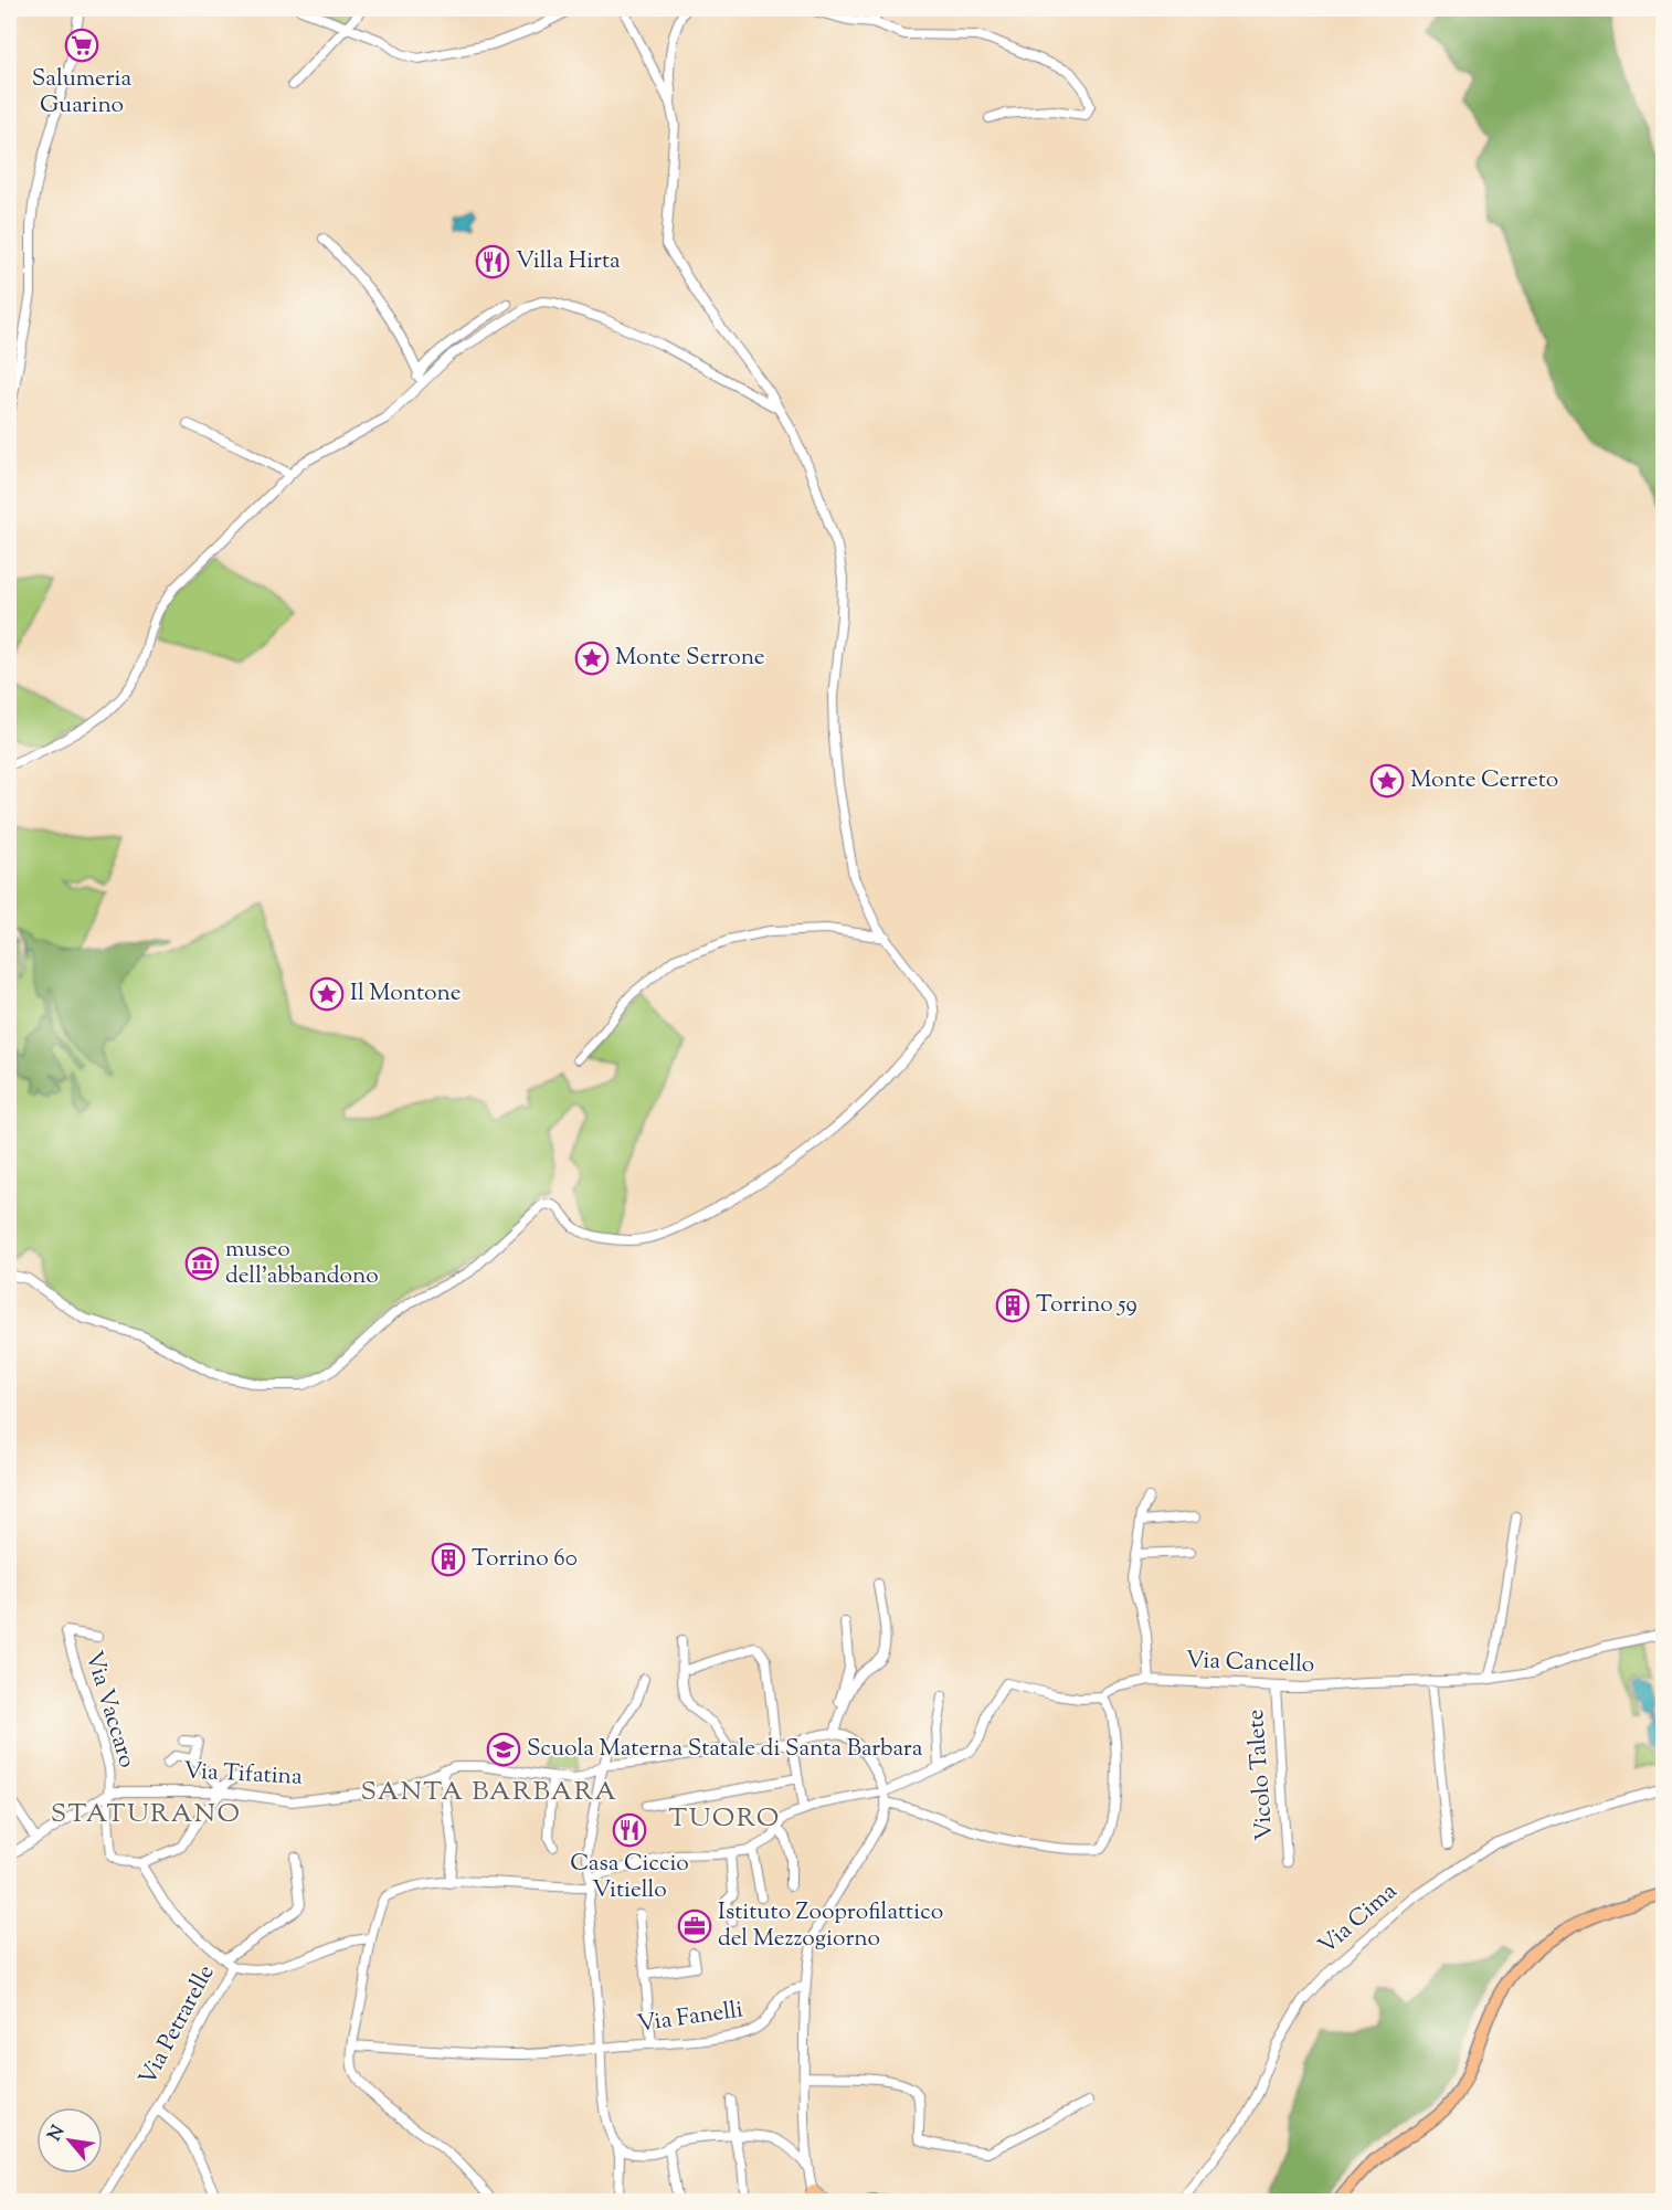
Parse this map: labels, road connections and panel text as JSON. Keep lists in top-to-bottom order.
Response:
{
  "streets": {
    "street": [
      "Via Cancello",
      "Via Vaccaro",
      "Via Tifatina",
      "Vicolo Talete",
      "Via Cima",
      "Via Fanelli",
      "Via Petrarelle"
    ]
  },
  "crossings": [
    ["Via Cancello", "Vicolo Talete"],
    ["Via Vaccaro", "Via Tifatina"]
  ],
  "districts": ["SANTA BARBARA", "STATURANO", "TUORO"],
  "places": {
    "supermarket": ["Salumeria Guarino"],
    "restaurant": ["Villa Hirta", "Casa Ciccio Vitiello"],
    "place": ["Monte Serrone", "Monte Cerreto", "Il Montone"],
    "museum": ["museo dell'abbandono"],
    "building": ["Torrino 59", "Torrino 60"],
    "school or university": ["Scuola Materna Statale di Santa Barbara"],
    "office": ["Istituto Zooprofilattico del Mezzogiorno"]
  },
  "north": "top left"
}
